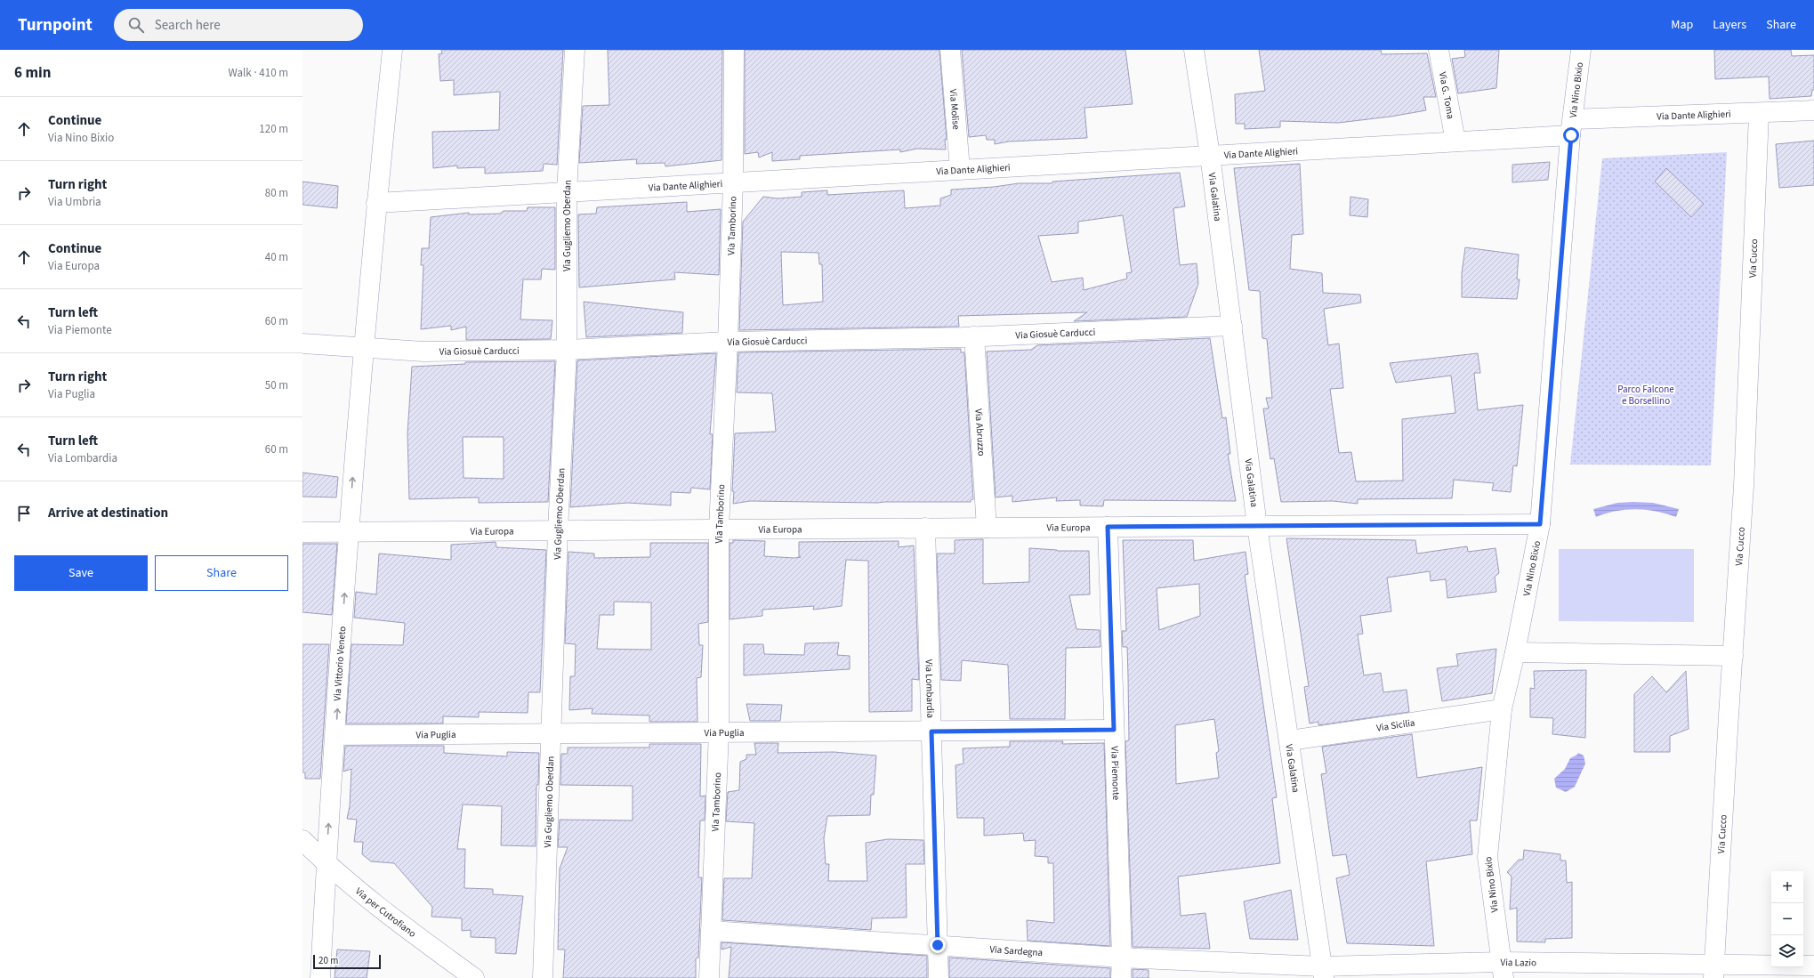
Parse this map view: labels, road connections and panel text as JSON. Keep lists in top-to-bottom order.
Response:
{
  "streets": {
    "street": [
      "Via Nino Bixio",
      "Via G. Toma",
      "Via Molise",
      "Via Dante Alighieri",
      "Via Galatina",
      "Via Gugliemo Oberdan",
      "Via Tamborino",
      "Via Cucco",
      "Via Giosuè Carducci",
      "Via Abruzzo",
      "Via Europa",
      "Via Vittorio Veneto",
      "Via Lombardia",
      "Via Sicilia",
      "Via Puglia",
      "Via Piemonte",
      "Via per Cutrofiano",
      "Via Sardegna",
      "Via Lazio"
    ]
  },
  "crossings": [
    ["Via Nino Bixio", "Via Dante Alighieri"],
    ["Via Nino Bixio", "Via Europa"],
    ["Via Nino Bixio", "Via Sicilia"],
    ["Via Nino Bixio", "Via Lazio"],
    ["Via G. Toma", "Via Dante Alighieri"],
    ["Via Molise", "Via Dante Alighieri"],
    ["Via Dante Alighieri", "Via Galatina"],
    ["Via Dante Alighieri", "Via Gugliemo Oberdan"],
    ["Via Dante Alighieri", "Via Tamborino"],
    ["Via Dante Alighieri", "Via Cucco"],
    ["Via Dante Alighieri", "Via Vittorio Veneto"],
    ["Via Galatina", "Via Giosuè Carducci"],
    ["Via Galatina", "Via Europa"],
    ["Via Galatina", "Via Sicilia"],
    ["Via Galatina", "Via Sardegna"],
    ["Via Galatina", "Via Lazio"],
    ["Via Gugliemo Oberdan", "Via Giosuè Carducci"],
    ["Via Gugliemo Oberdan", "Via Europa"],
    ["Via Gugliemo Oberdan", "Via Puglia"],
    ["Via Tamborino", "Via Giosuè Carducci"],
    ["Via Tamborino", "Via Europa"],
    ["Via Tamborino", "Via Puglia"],
    ["Via Tamborino", "Via Sardegna"],
    ["Via Cucco", "Via Lazio"],
    ["Via Giosuè Carducci", "Via Abruzzo"],
    ["Via Giosuè Carducci", "Via Vittorio Veneto"],
    ["Via Abruzzo", "Via Europa"],
    ["Via Europa", "Via Vittorio Veneto"],
    ["Via Europa", "Via Lombardia"],
    ["Via Europa", "Via Piemonte"],
    ["Via Vittorio Veneto", "Via Puglia"],
    ["Via Vittorio Veneto", "Via per Cutrofiano"],
    ["Via Lombardia", "Via Puglia"],
    ["Via Lombardia", "Via Sardegna"],
    ["Via Puglia", "Via Piemonte"],
    ["Via Piemonte", "Via Sardegna"],
    ["Via Sardegna", "Via Lazio"]
  ],
  "one_way": ["Via Vittorio Veneto"],
  "parks": ["Parco Falcone e Borsellino"],
  "scale_bar": "20 m",
  "page": {
    "header": "Turnpoint",
    "search": "Search here",
    "nav": ["Map", "Layers", "Share"],
    "heading": ["6 min", "Walk · 410 m"],
    "list": [
      ["Continue", "Via Nino Bixio", "120 m"],
      ["Turn right", "Via Umbria", "80 m"],
      ["Continue", "Via Europa", "40 m"],
      ["Turn left", "Via Piemonte", "60 m"],
      ["Turn right", "Via Puglia", "50 m"],
      ["Turn left", "Via Lombardia", "60 m"],
      "Arrive at destination"
    ],
    "buttons": ["Save", "Share"],
    "map_buttons": ["+", "−"],
    "scale": "20 m"
  }
}
